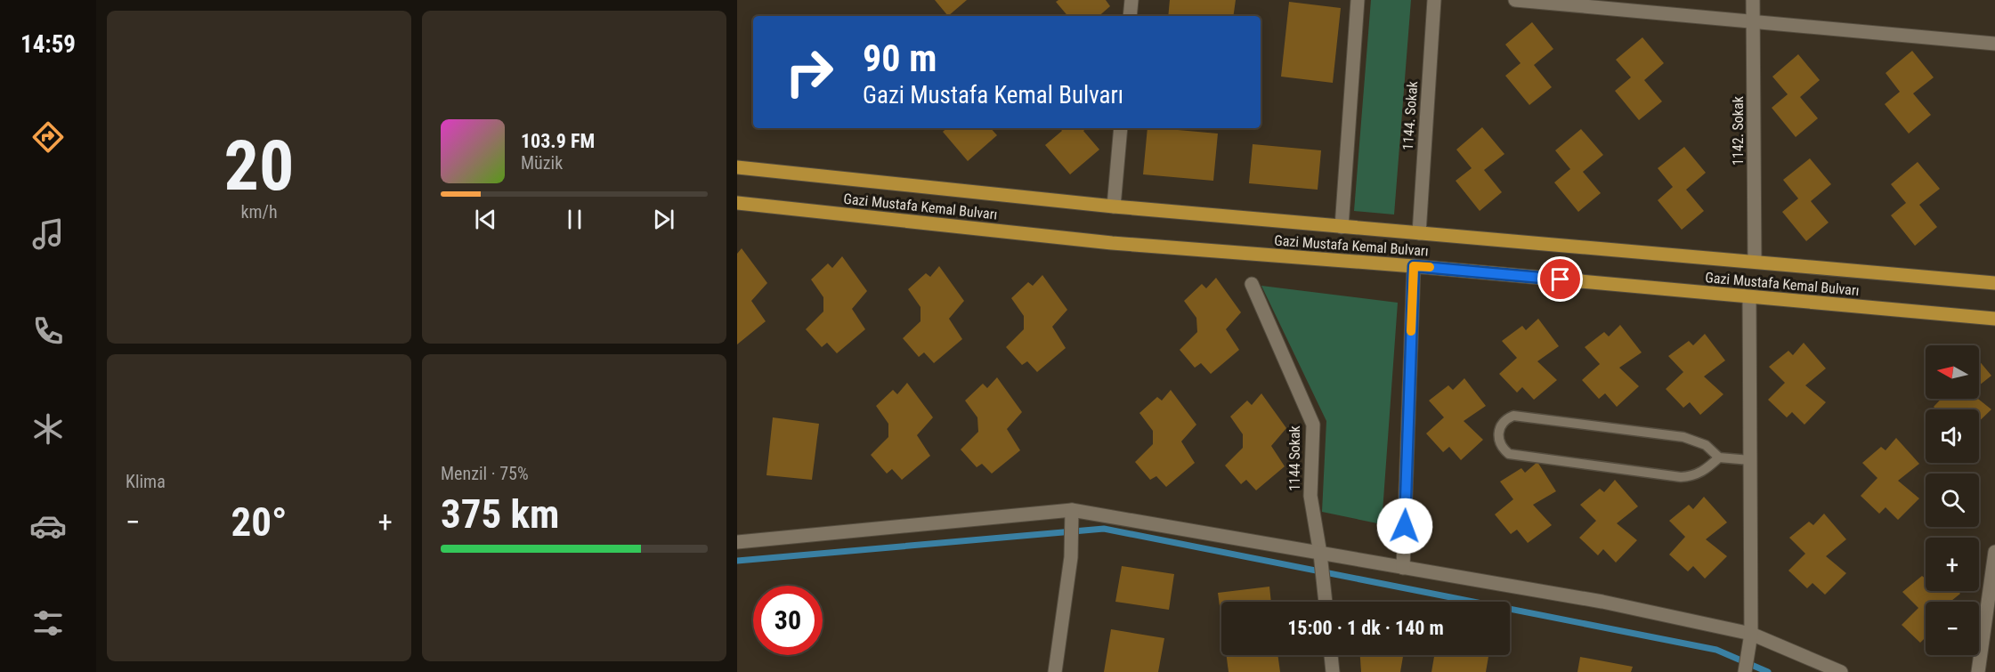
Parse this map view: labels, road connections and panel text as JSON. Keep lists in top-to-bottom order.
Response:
{
  "streets": {
    "main road": ["Gazi Mustafa Kemal Bulvarı"],
    "street": ["1144. Sokak", "1142. Sokak", "1144 Sokak"]
  },
  "crossings": [
    ["1144. Sokak", "Gazi Mustafa Kemal Bulvarı"],
    ["1142. Sokak", "Gazi Mustafa Kemal Bulvarı"]
  ],
  "north": "left",
  "page": {
    "tabs": "14:59",
    "tile": [
      ["20", "km/h"],
      "Klima",
      ["Menzil · 75%", "375 km"]
    ],
    "turn": ["90 m", "Gazi Mustafa Kemal Bulvarı"],
    "song": ["103.9 FM", "Müzik"],
    "map_buttons": ["+", "−"],
    "heat": ["−", "20°", "+"],
    "limit": "30",
    "trip": "15:00 · 1 dk · 140 m"
  }
}
